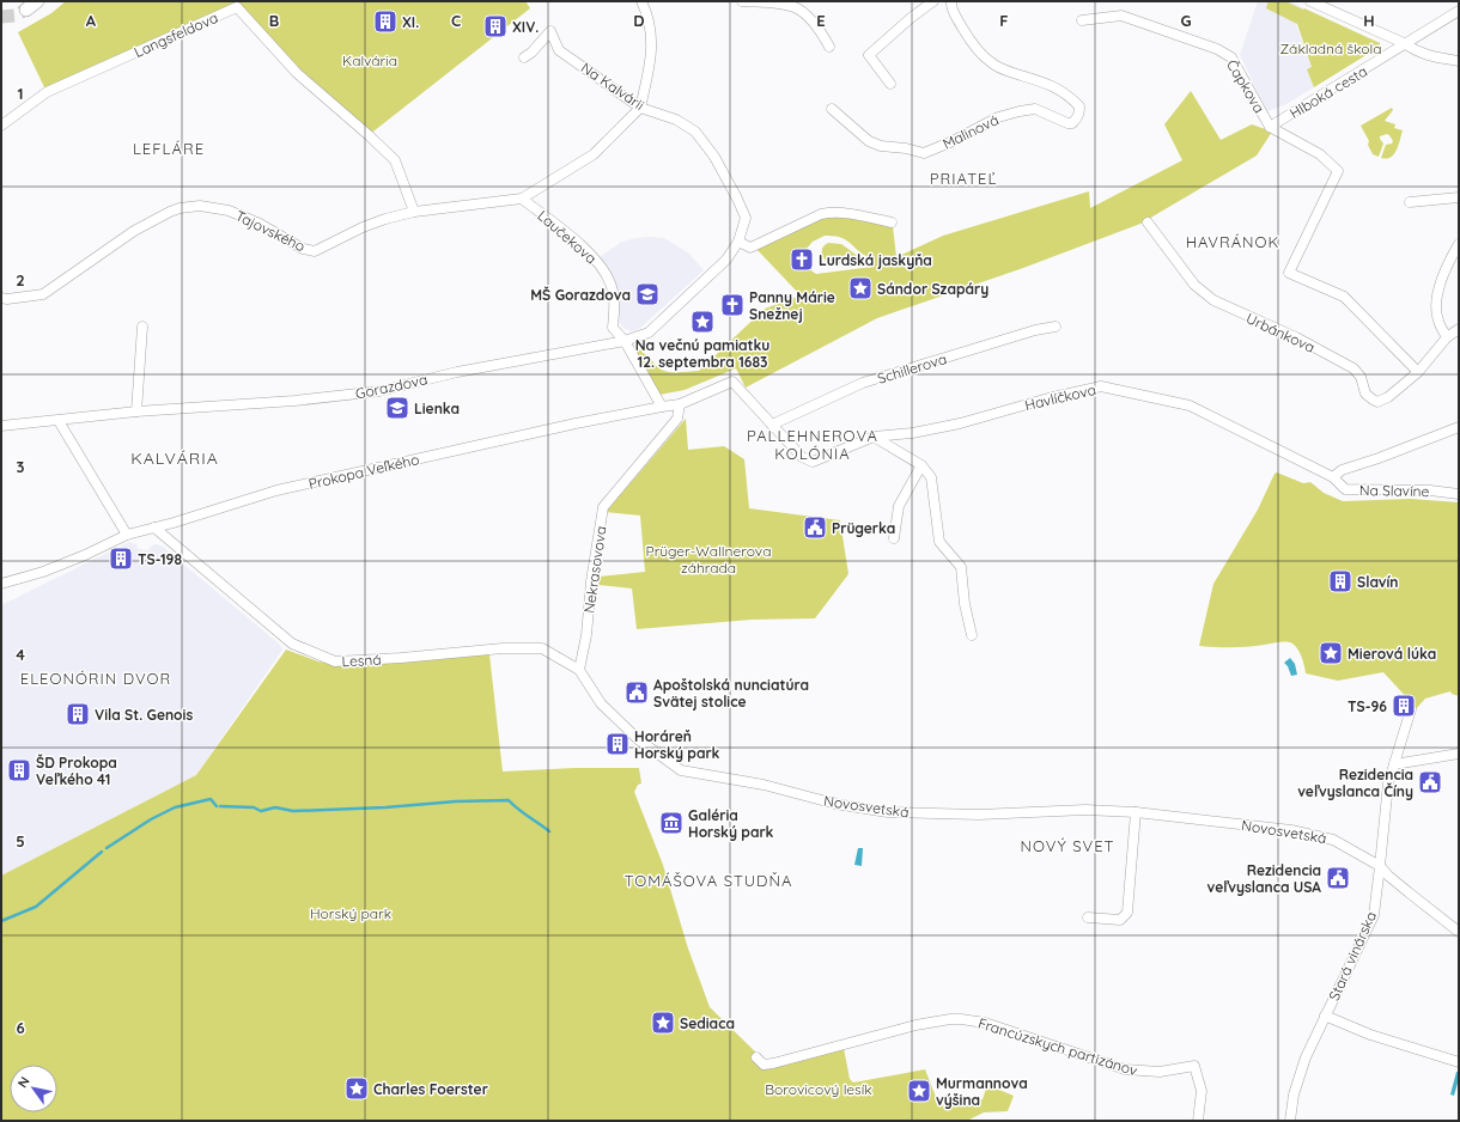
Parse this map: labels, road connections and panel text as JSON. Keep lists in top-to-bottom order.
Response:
{
  "streets": {
    "street": [
      "Langsfeldova",
      "Na Kalvárii",
      "Čapkova",
      "Hlboká cesta",
      "Malinová",
      "Tajovského",
      "Laučekova",
      "Urbánkova",
      "Schillerova",
      "Gorazdova",
      "Havlíčkova",
      "Prokopa Veľkého",
      "Na Slavíne",
      "Nekrasovova",
      "Lesná",
      "Novosvetská",
      "Stará vinárska",
      "Francúzskych partizánov"
    ]
  },
  "crossings": [
    ["Langsfeldova", "Tajovského"],
    ["Na Kalvárii", "Tajovského"],
    ["Na Kalvárii", "Gorazdova"],
    ["Čapkova", "Hlboká cesta"],
    ["Tajovského", "Laučekova"],
    ["Laučekova", "Gorazdova"],
    ["Laučekova", "Prokopa Veľkého"],
    ["Schillerova", "Havlíčkova"],
    ["Havlíčkova", "Prokopa Veľkého"],
    ["Havlíčkova", "Na Slavíne"],
    ["Prokopa Veľkého", "Nekrasovova"],
    ["Prokopa Veľkého", "Lesná"],
    ["Nekrasovova", "Lesná"],
    ["Nekrasovova", "Novosvetská"],
    ["Lesná", "Novosvetská"],
    ["Novosvetská", "Stará vinárska"]
  ],
  "districts": [
    "LEFLÁRE",
    "PRIATEĽ",
    "HAVRÁNOK",
    "PALLEHNEROVA KOLÓNIA",
    "KALVÁRIA",
    "ELEONÓRIN DVOR",
    "NOVÝ SVET",
    "TOMÁŠOVA STUDŇA"
  ],
  "parks": [
    "Základná škola",
    "Kalvária",
    "Prüger-Wallnerova záhrada",
    "Horský park",
    "Borovicový lesík"
  ],
  "places": {
    "building": [
      "XI.",
      "XIV.",
      "TS-198",
      "Slavín",
      "TS-96",
      "Vila St. Genois",
      "Horáreň Horský park",
      "ŠD Prokopa Veľkého 41"
    ],
    "church": ["Lurdská jaskyňa", "Panny Márie Snežnej"],
    "place": [
      "Sándor Szapáry",
      "Na večnú pamiatku 12. septembra 1683",
      "Mierová lúka",
      "Sediaca",
      "Charles Foerster",
      "Murmannova výšina"
    ],
    "school or university": ["MŠ Gorazdova", "Lienka"],
    "public building": [
      "Prügerka",
      "Apoštolská nunciatúra Svätej stolice",
      "Rezidencia veľvyslanca Číny",
      "Rezidencia veľvyslanca USA"
    ],
    "museum": ["Galéria Horský park"]
  },
  "north": "top left",
  "grid": {
    "columns": [
      "A",
      "B",
      "C",
      "D",
      "E",
      "F",
      "G",
      "H"
    ],
    "rows": [
      "1",
      "2",
      "3",
      "4",
      "5",
      "6"
    ]
  }
}
